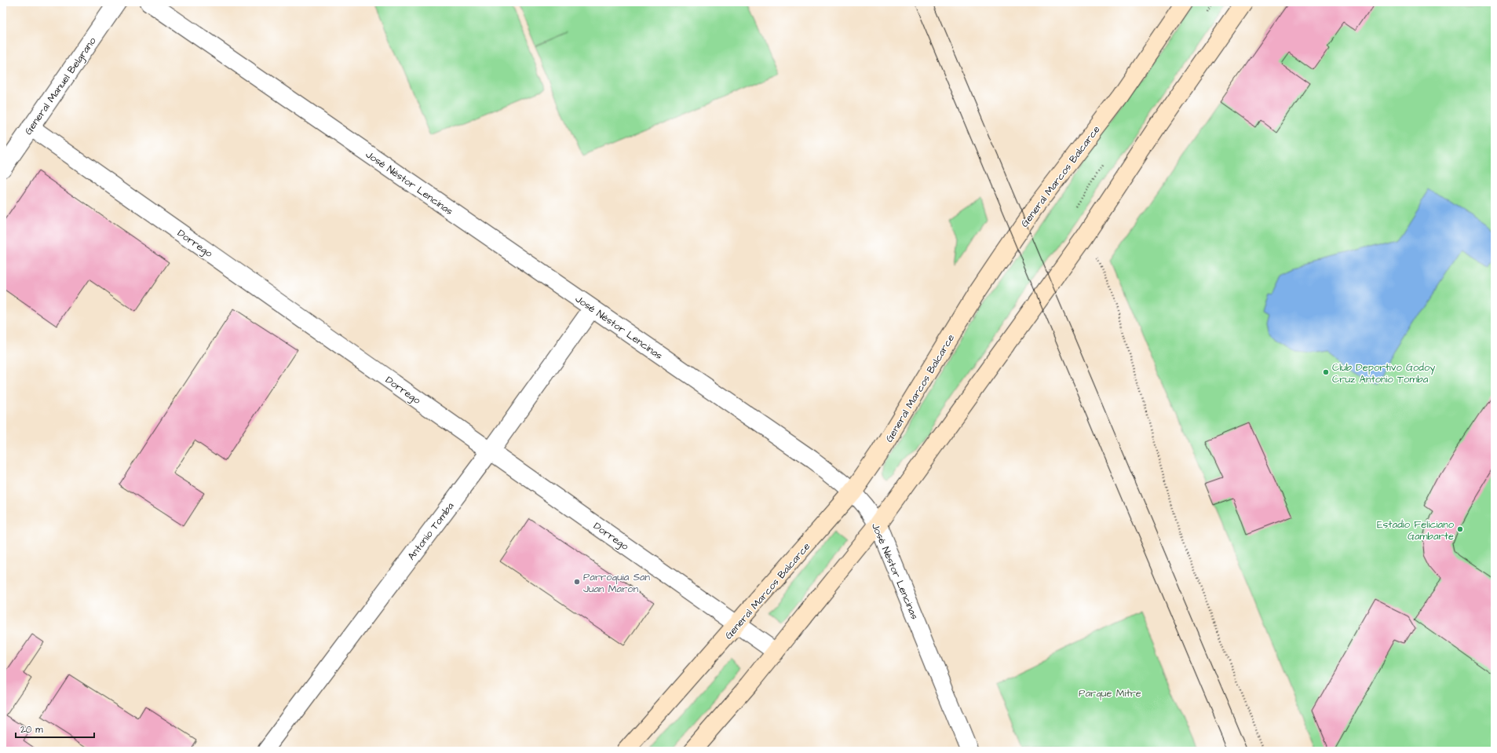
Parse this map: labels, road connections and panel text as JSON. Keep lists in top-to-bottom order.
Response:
{
  "streets": {
    "main road": ["General Marcos Balcarce"],
    "street": [
      "General Manuel Belgrano",
      "José Néstor Lencinas",
      "Dorrego",
      "Antonio Tomba"
    ]
  },
  "crossings": [
    ["General Manuel Belgrano", "Dorrego"],
    ["General Marcos Balcarce", "José Néstor Lencinas"],
    ["General Marcos Balcarce", "Dorrego"],
    ["José Néstor Lencinas", "Antonio Tomba"],
    ["Dorrego", "Antonio Tomba"]
  ],
  "parks": ["Parque Mitre"],
  "places": ["Club Deportivo Godoy Cruz Antonio Tomba", "Estadio Feliciano Gambarte", "Parroquia San Juan Maron"],
  "scale_bar": "20 m"
}
